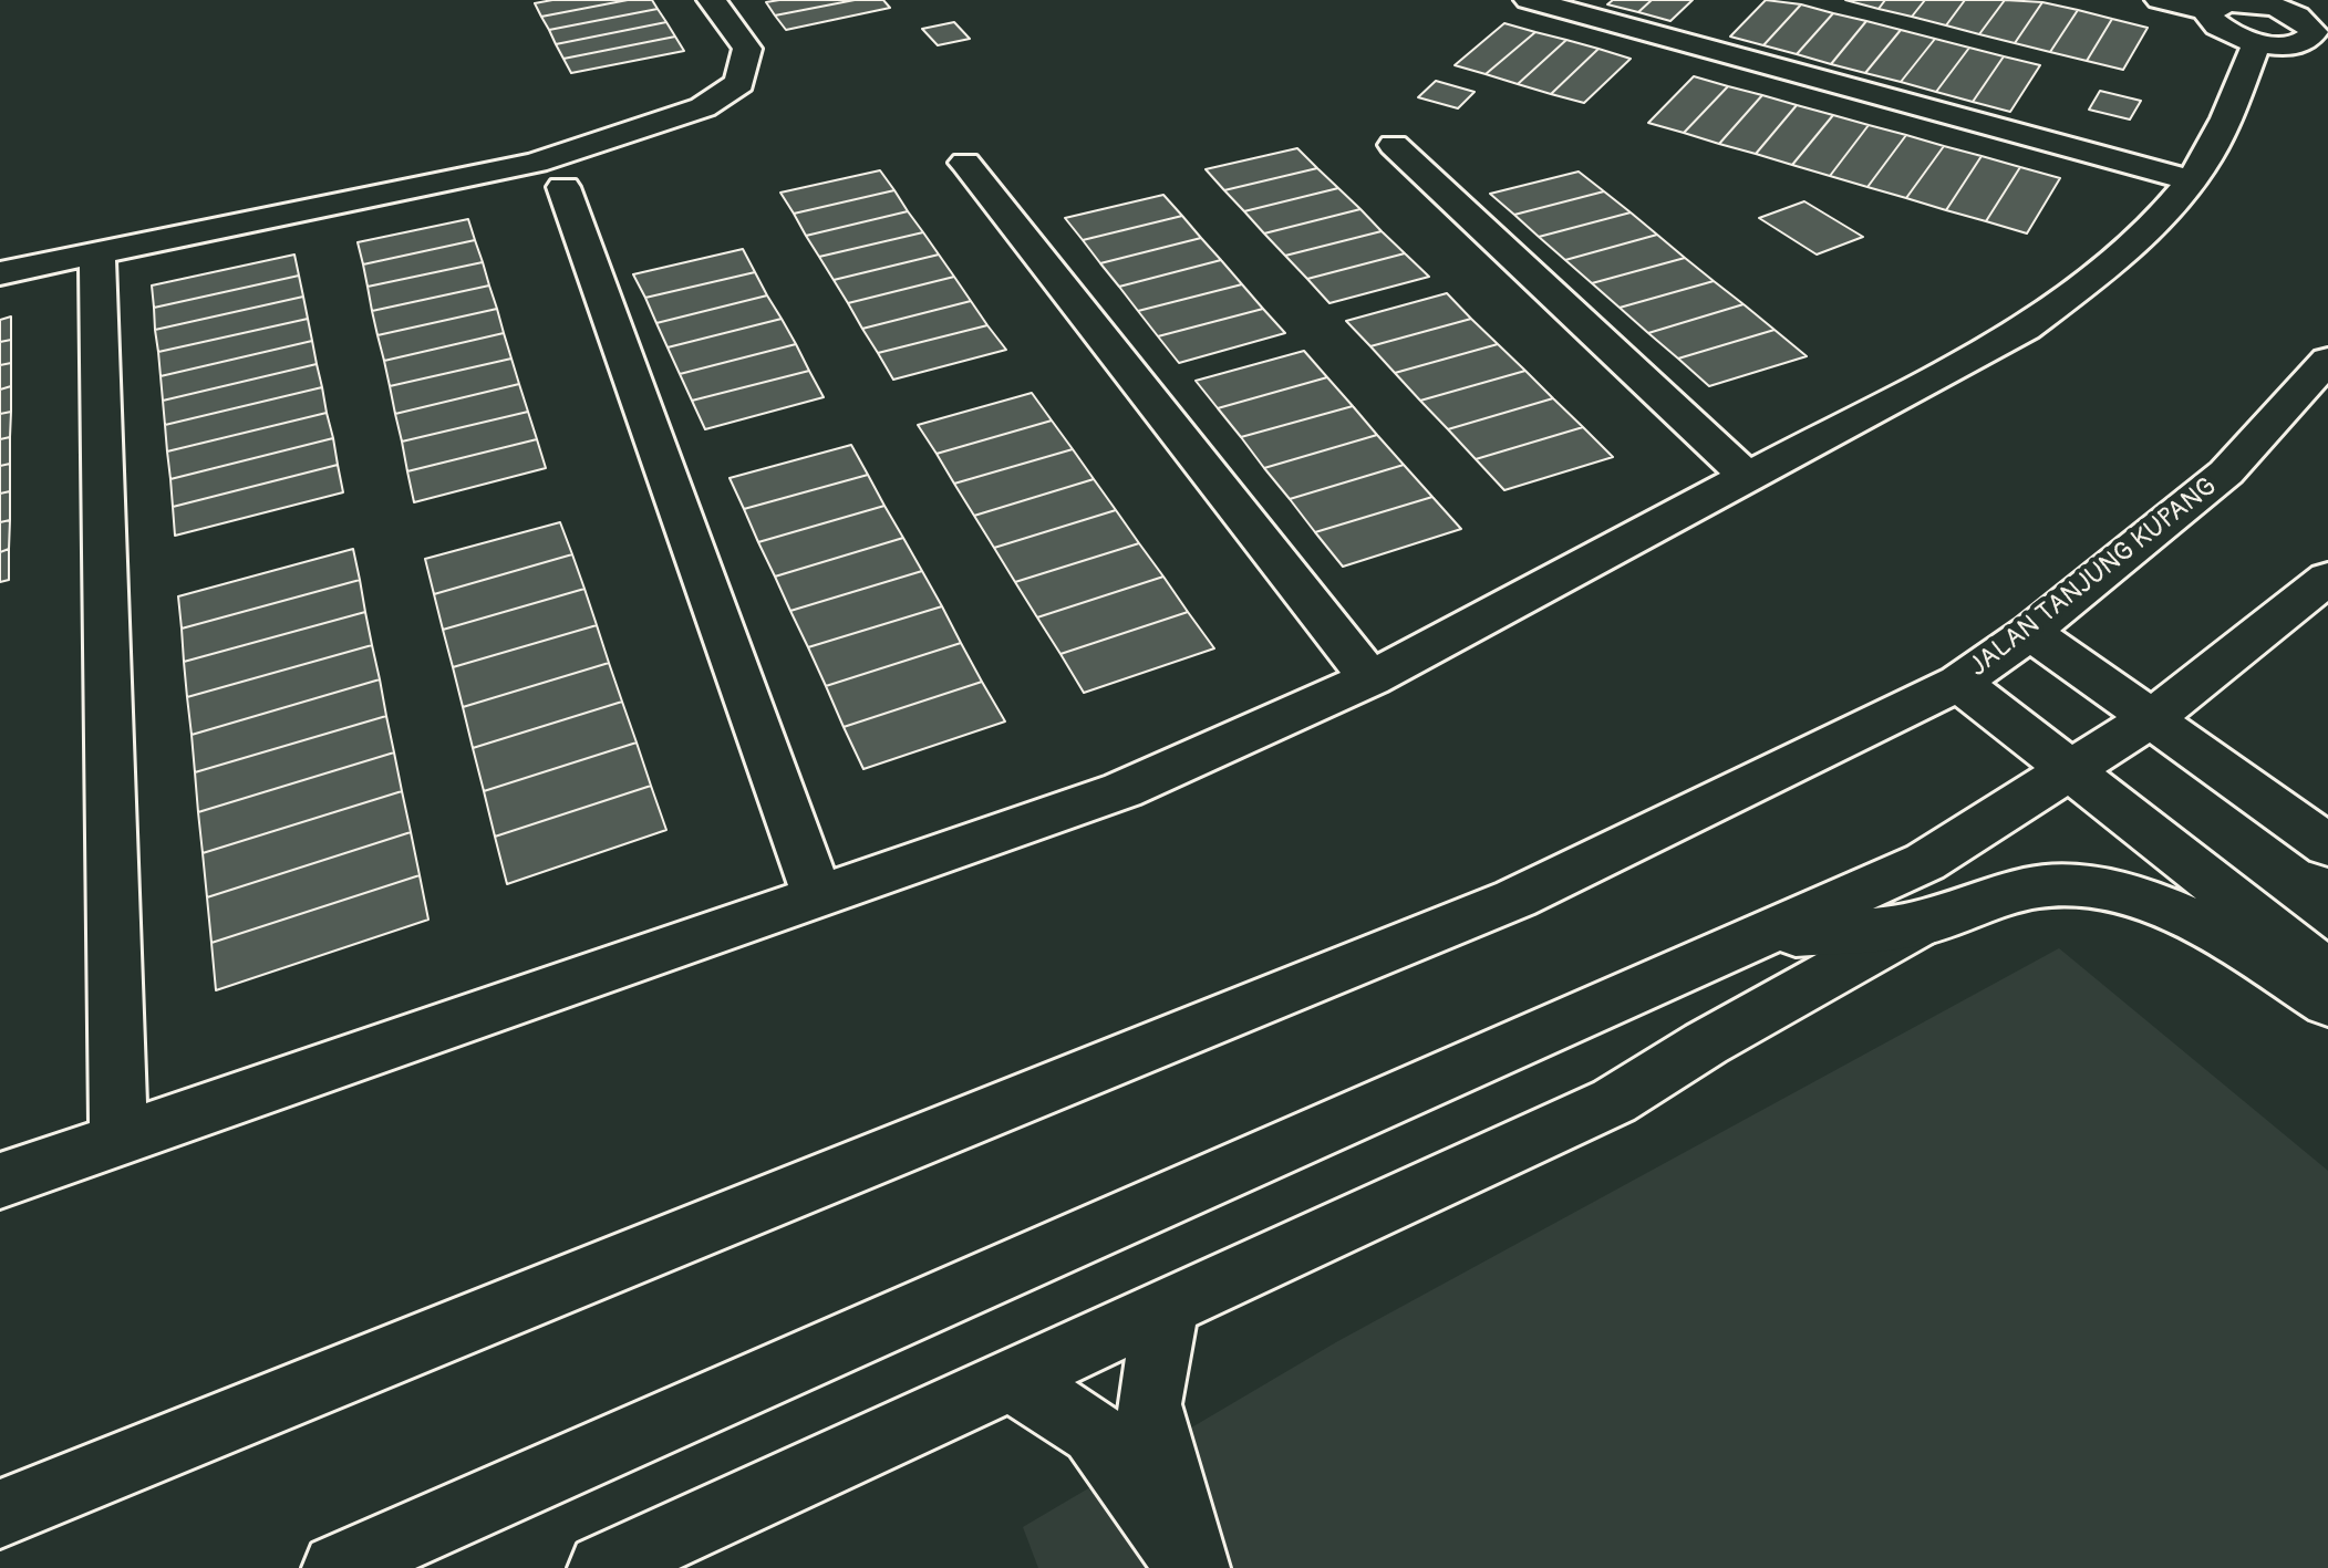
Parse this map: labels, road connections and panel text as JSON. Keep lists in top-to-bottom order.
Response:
{
  "streets": {
    "street": ["JALAN TANJUNG KUPANG"]
  }
}
